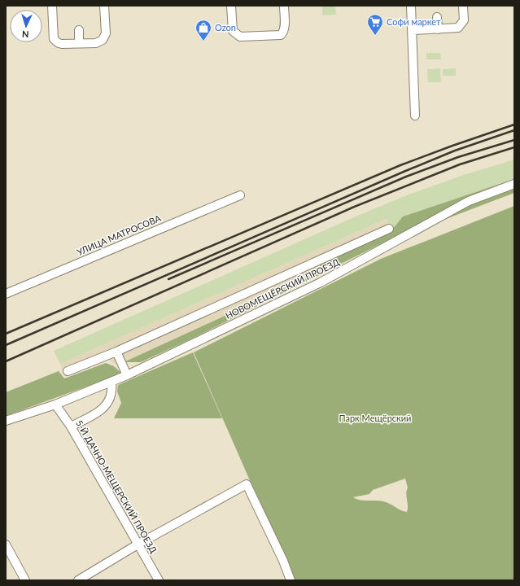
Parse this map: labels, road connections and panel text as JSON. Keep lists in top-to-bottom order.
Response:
{
  "streets": {
    "street": ["УЛИЦА МАТРОСОВА", "НОВОМЕЩЁРСКИЙ ПРОЕЗД", "5-Й ДАЧНО-МЕЩЕРСКИЙ ПРОЕЗД"]
  },
  "crossings": [
    ["НОВОМЕЩЁРСКИЙ ПРОЕЗД", "5-Й ДАЧНО-МЕЩЕРСКИЙ ПРОЕЗД"]
  ],
  "parks": ["Парк Мещёрский"],
  "places": {
    "supermarket": ["Софи маркет"],
    "shop": ["Ozon"]
  },
  "north": "bottom"
}
